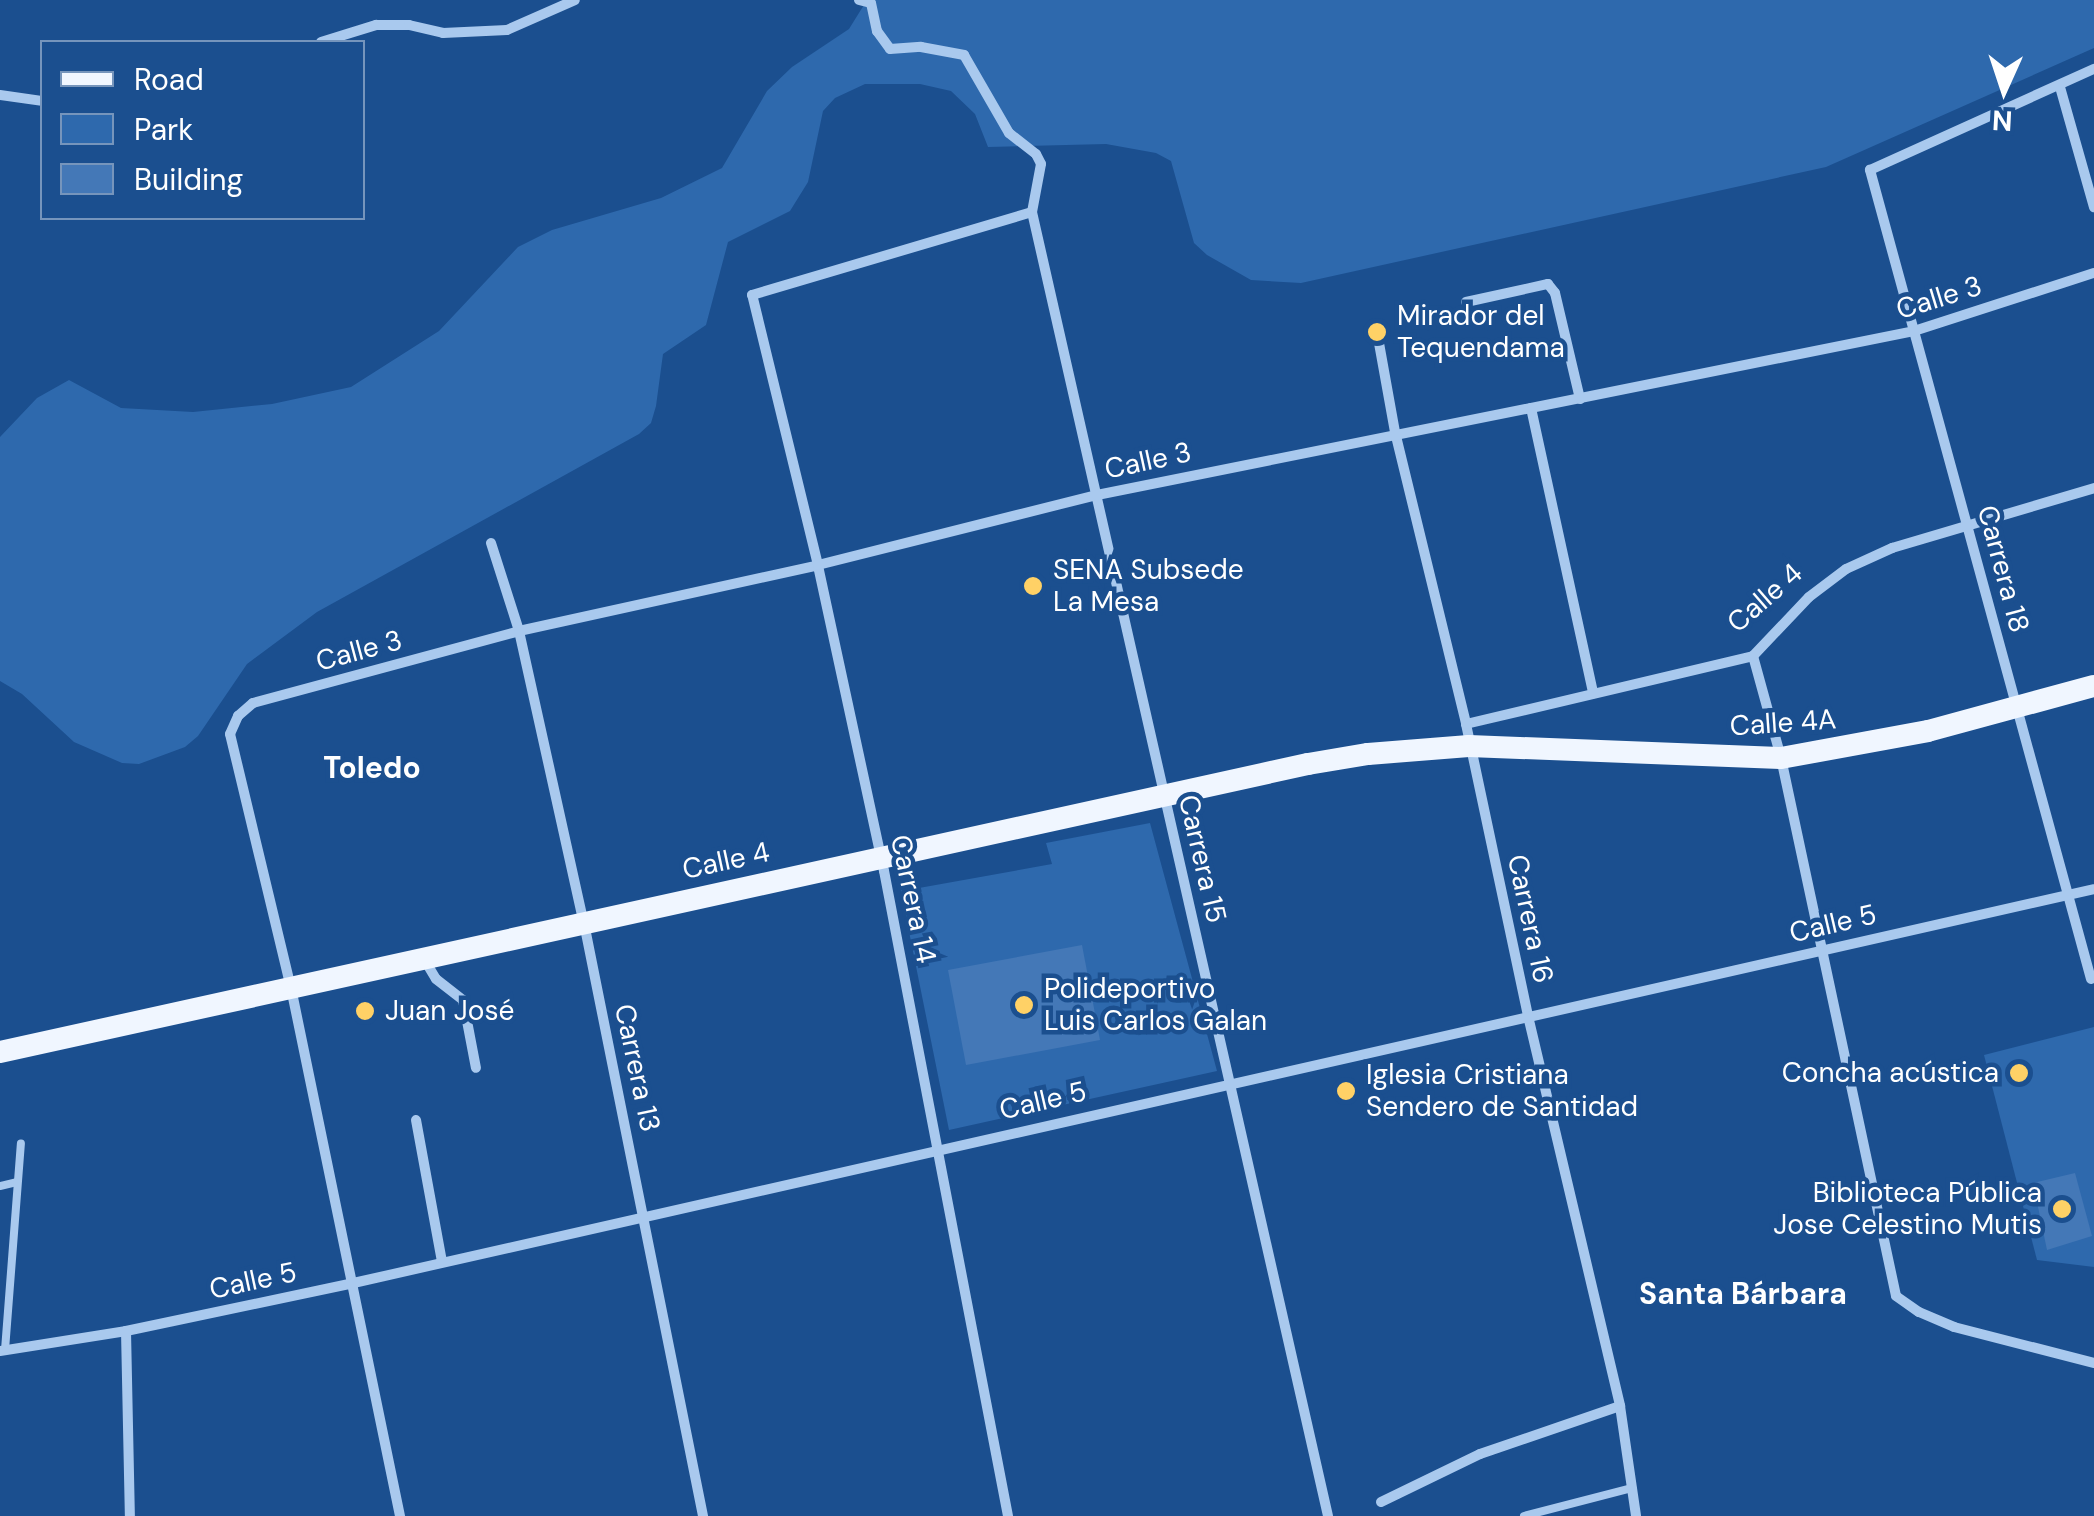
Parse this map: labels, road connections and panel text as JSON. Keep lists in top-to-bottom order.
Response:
{
  "streets": {
    "main road": ["Calle 4", "Calle 4A"],
    "street": [
      "Calle 3",
      "Carrera 18",
      "Carrera 15",
      "Carrera 14",
      "Carrera 16",
      "Calle 5",
      "Carrera 13"
    ]
  },
  "crossings": [
    ["Calle 3", "Carrera 18"],
    ["Calle 3", "Calle 4"],
    ["Calle 3", "Carrera 15"],
    ["Calle 3", "Carrera 14"],
    ["Calle 3", "Carrera 16"],
    ["Calle 3", "Carrera 13"],
    ["Carrera 18", "Calle 4"],
    ["Carrera 18", "Calle 4A"],
    ["Carrera 18", "Calle 5"],
    ["Calle 4", "Calle 4A"],
    ["Calle 4", "Carrera 15"],
    ["Calle 4", "Carrera 14"],
    ["Calle 4", "Carrera 16"],
    ["Calle 4", "Carrera 13"],
    ["Calle 4A", "Carrera 16"],
    ["Carrera 15", "Carrera 14"],
    ["Carrera 15", "Calle 5"],
    ["Carrera 14", "Calle 5"],
    ["Carrera 16", "Calle 5"],
    ["Calle 5", "Carrera 13"]
  ],
  "districts": ["Toledo", "Santa Bárbara"],
  "places": [
    "Mirador del Tequendama",
    "SENA Subsede La Mesa",
    "Polideportivo Luis Carlos Galan",
    "Juan José",
    "Concha acústica",
    "Iglesia Cristiana Sendero de Santidad",
    "Biblioteca Pública Jose Celestino Mutis"
  ],
  "legend": ["Road", "Park", "Building"],
  "north": "bottom"
}
